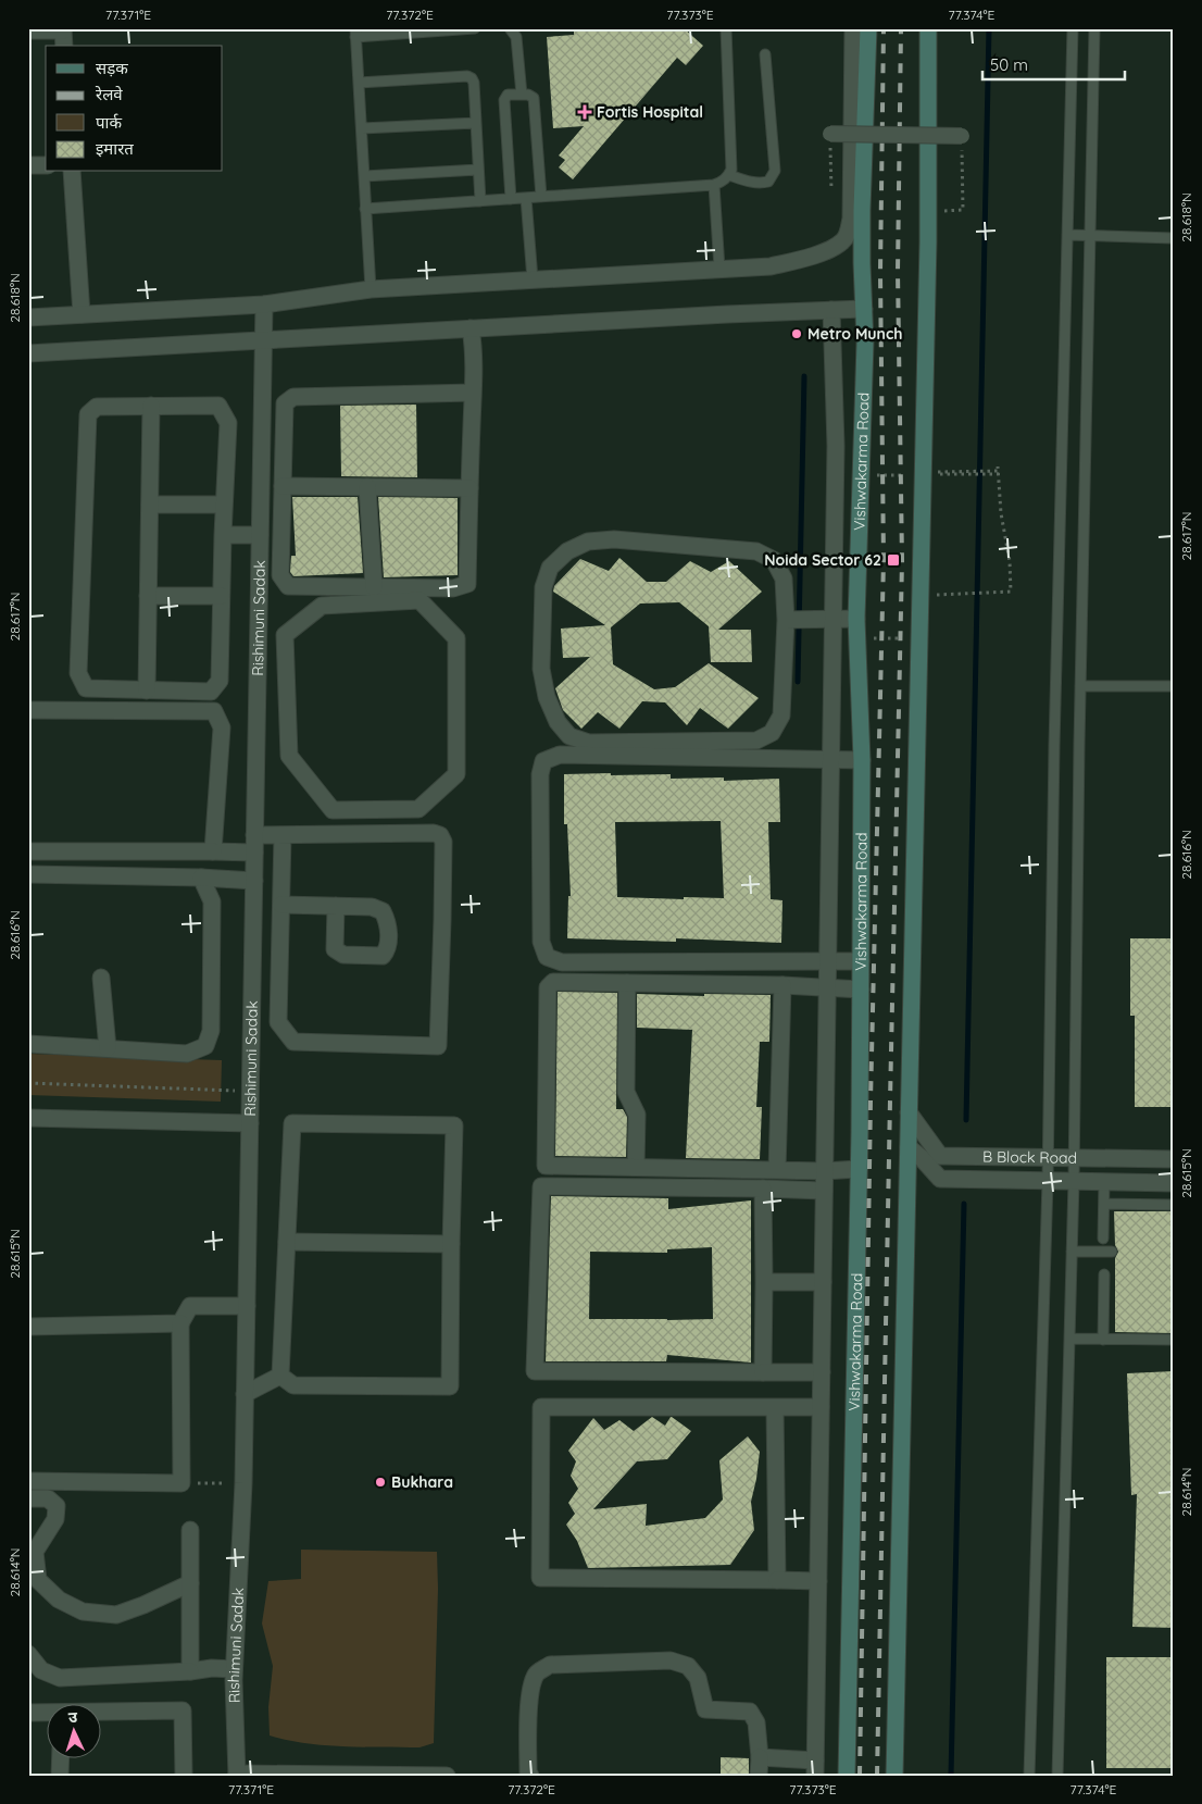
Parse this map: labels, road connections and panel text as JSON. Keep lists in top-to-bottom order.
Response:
{
  "streets": {
    "main road": ["Vishwakarma Road"],
    "street": ["Rishimuni Sadak", "B Block Road"]
  },
  "places": {
    "health": ["Fortis Hospital"],
    "other": ["Metro Munch", "Bukhara"],
    "transit": ["Noida Sector 62"]
  },
  "legend": [
    "सड़क",
    "रेलवे",
    "पार्क",
    "इमारत"
  ],
  "scale_bar": "50 m",
  "north": "top",
  "coordinates": [
    "77.371°E",
    "77.372°E",
    "77.373°E",
    "77.374°E",
    "28.618°N",
    "28.617°N",
    "28.616°N",
    "28.615°N",
    "28.614°N"
  ]
}
